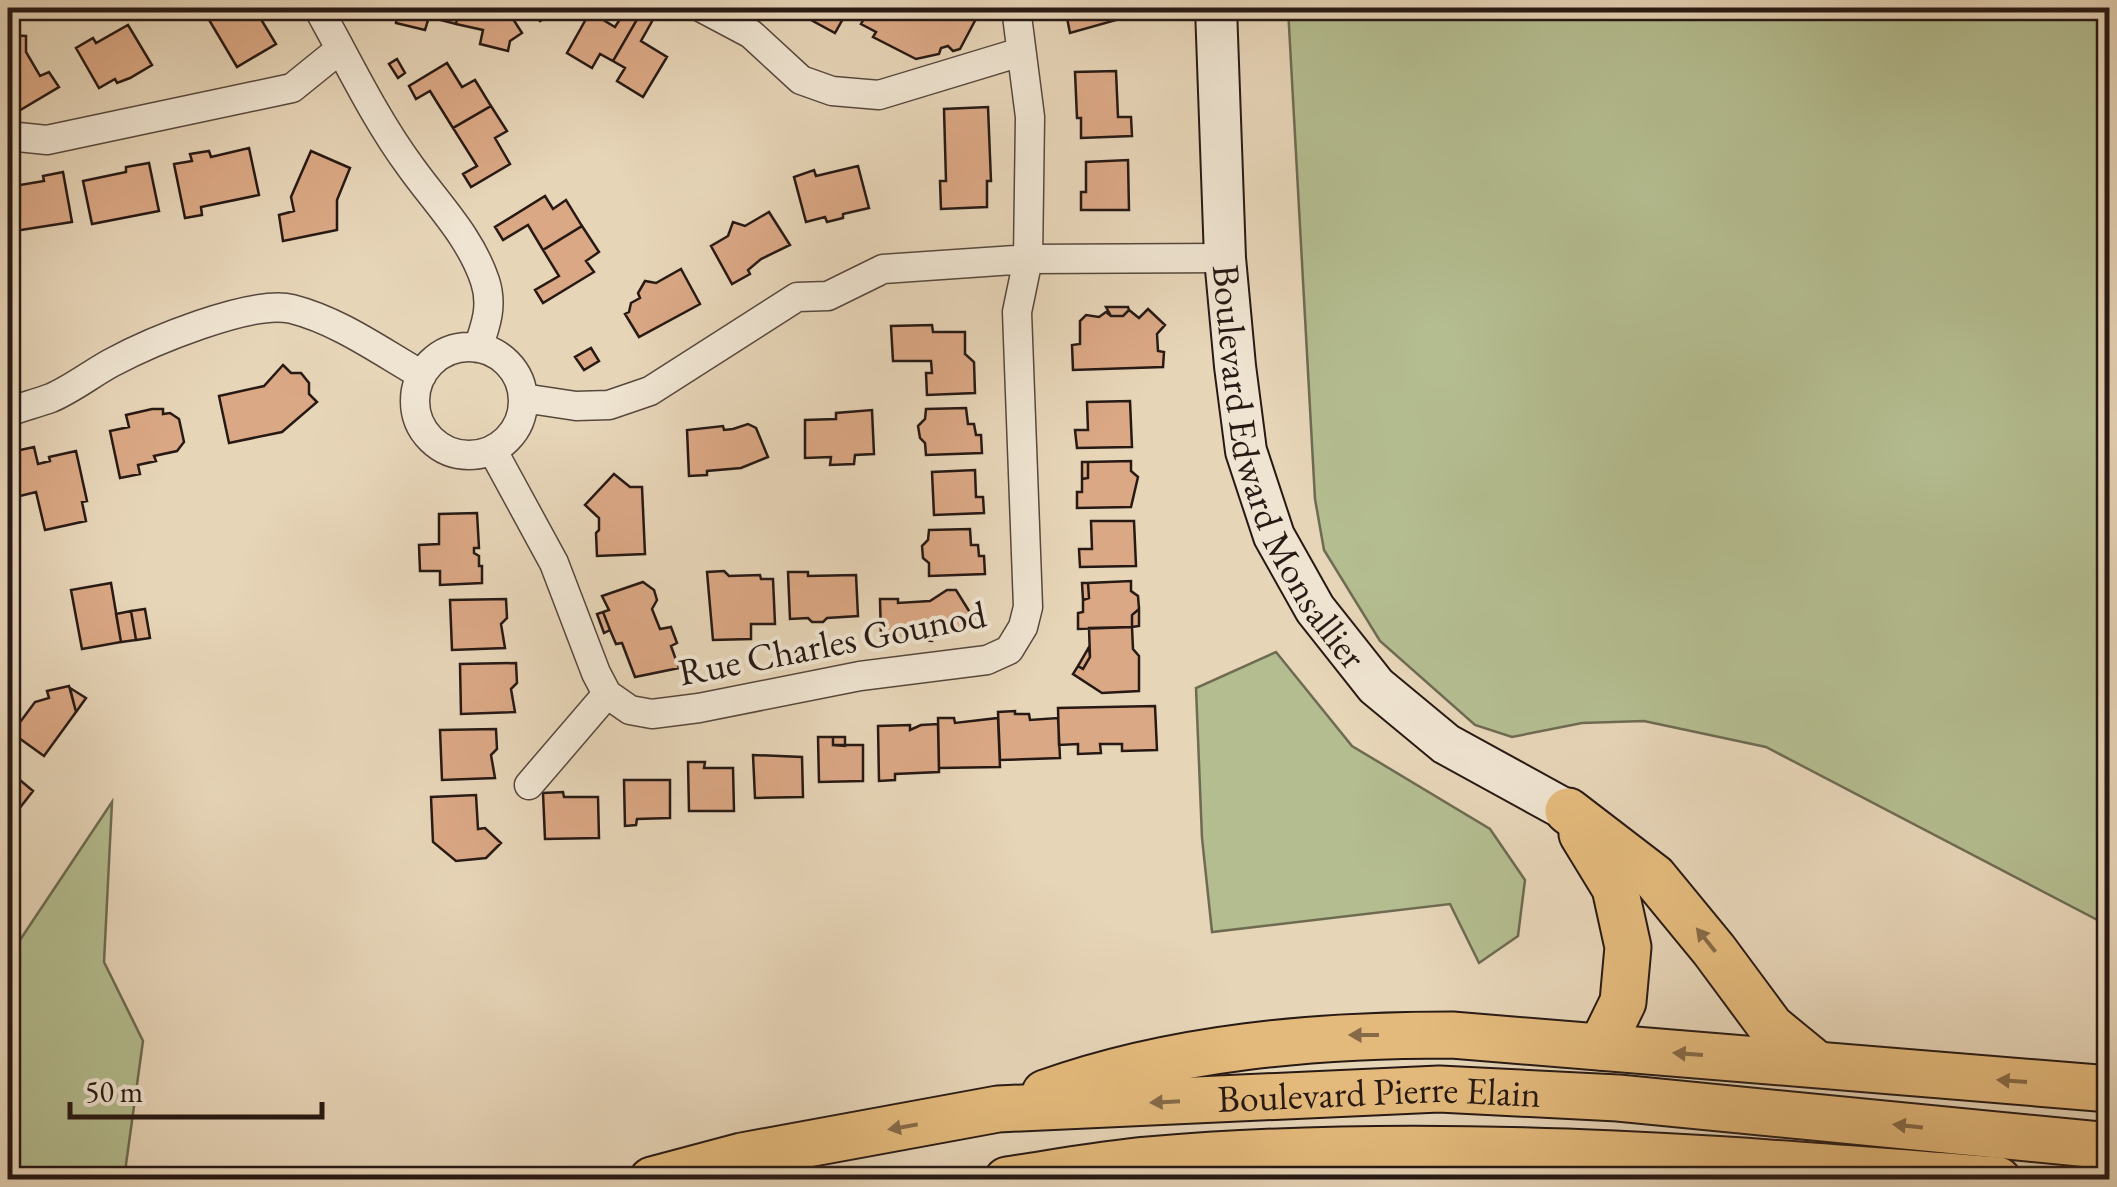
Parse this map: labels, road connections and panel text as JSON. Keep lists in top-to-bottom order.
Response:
{
  "streets": {
    "main road": ["Boulevard Pierre Elain"],
    "street": ["Boulevard Edward Monsallier", "Rue Charles Gounod"]
  },
  "scale_bar": "50 m"
}
